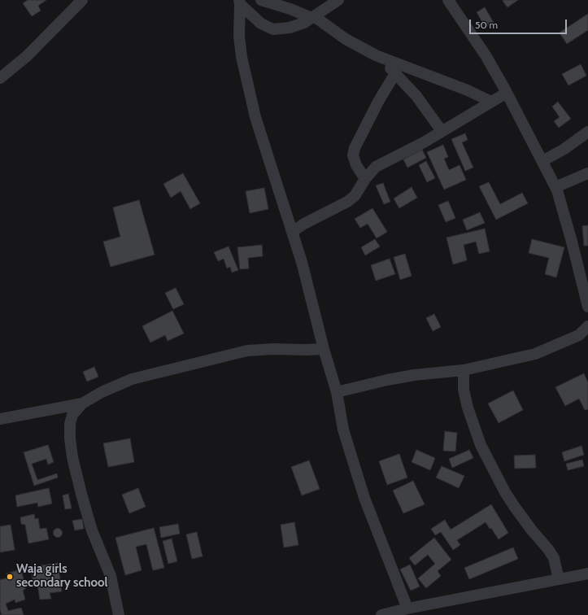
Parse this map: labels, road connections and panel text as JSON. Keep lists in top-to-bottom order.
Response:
{
  "places": ["Waja girls secondary school"],
  "scale_bar": "50 m"
}
